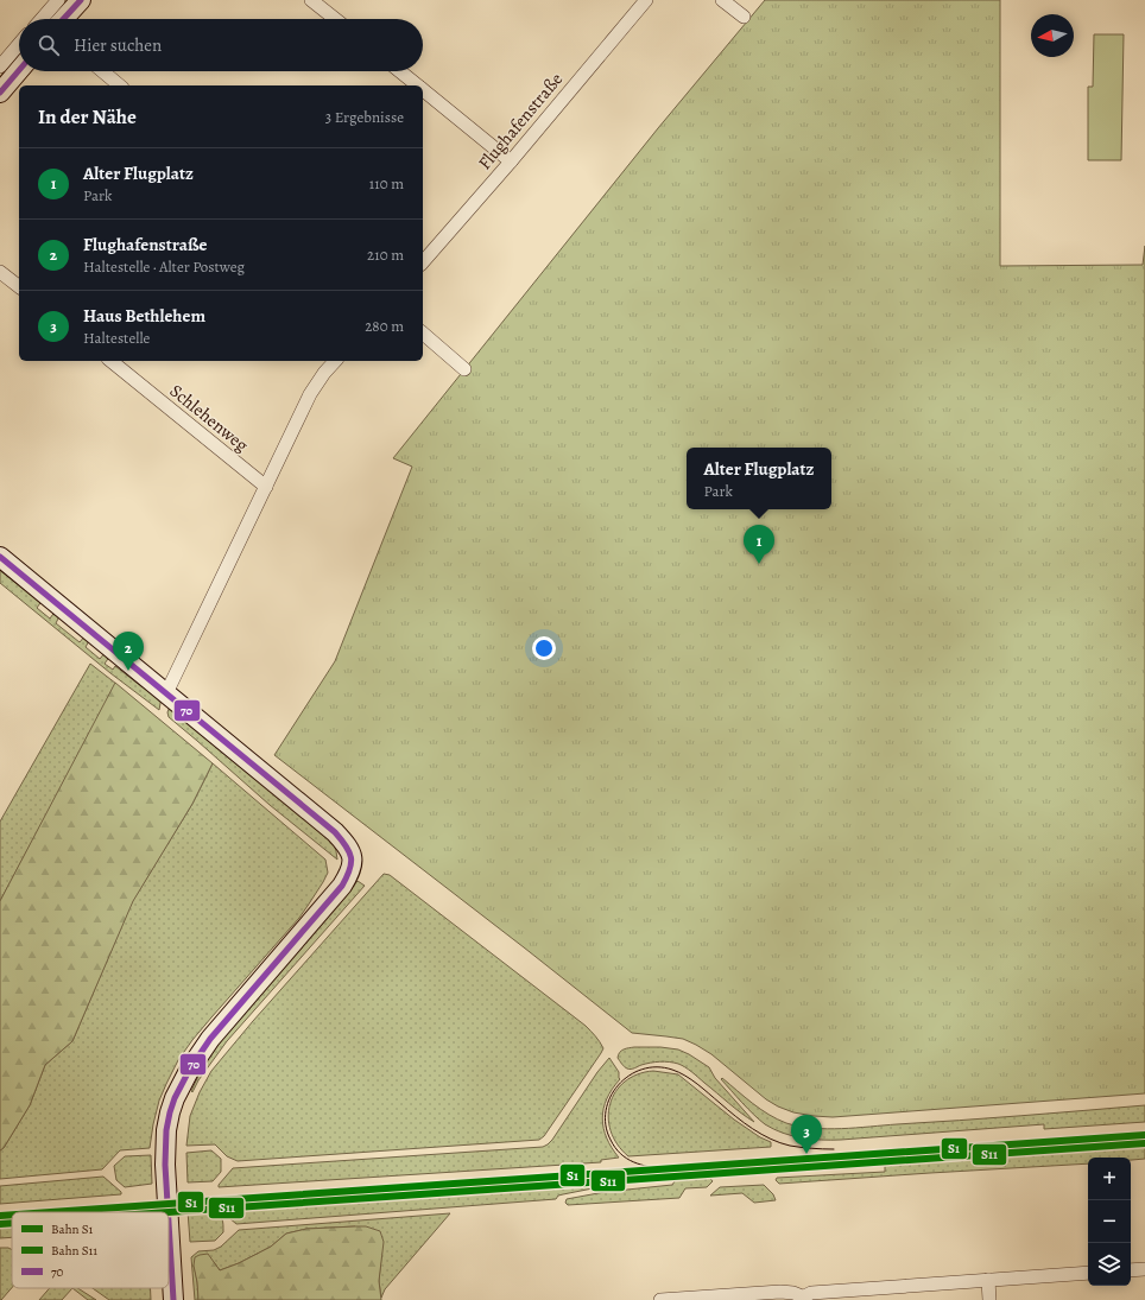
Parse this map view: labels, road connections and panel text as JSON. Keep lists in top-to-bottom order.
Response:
{
  "streets": {
    "street": ["Flughafenstraße", "Schlehenweg"]
  },
  "lines": ["transit line 70", "rail line S1", "rail line S11"],
  "legend": ["Bahn S1", "Bahn S11", "70"],
  "north": "left",
  "page": {
    "search": "Hier suchen",
    "heading": ["In der Nähe", "3 Ergebnisse"],
    "list": [
      {
        "mark": "1",
        "name": "Alter Flugplatz",
        "note": "Park",
        "value": "110 m"
      },
      {
        "mark": "2",
        "name": "Flughafenstraße",
        "note": "Haltestelle · Alter Postweg",
        "value": "210 m"
      },
      {
        "mark": "3",
        "name": "Haus Bethlehem",
        "note": "Haltestelle",
        "value": "280 m"
      }
    ],
    "popup": ["Alter Flugplatz", "Park"],
    "pins": ["1", "2", "3"],
    "map_buttons": ["+", "−"]
  }
}
